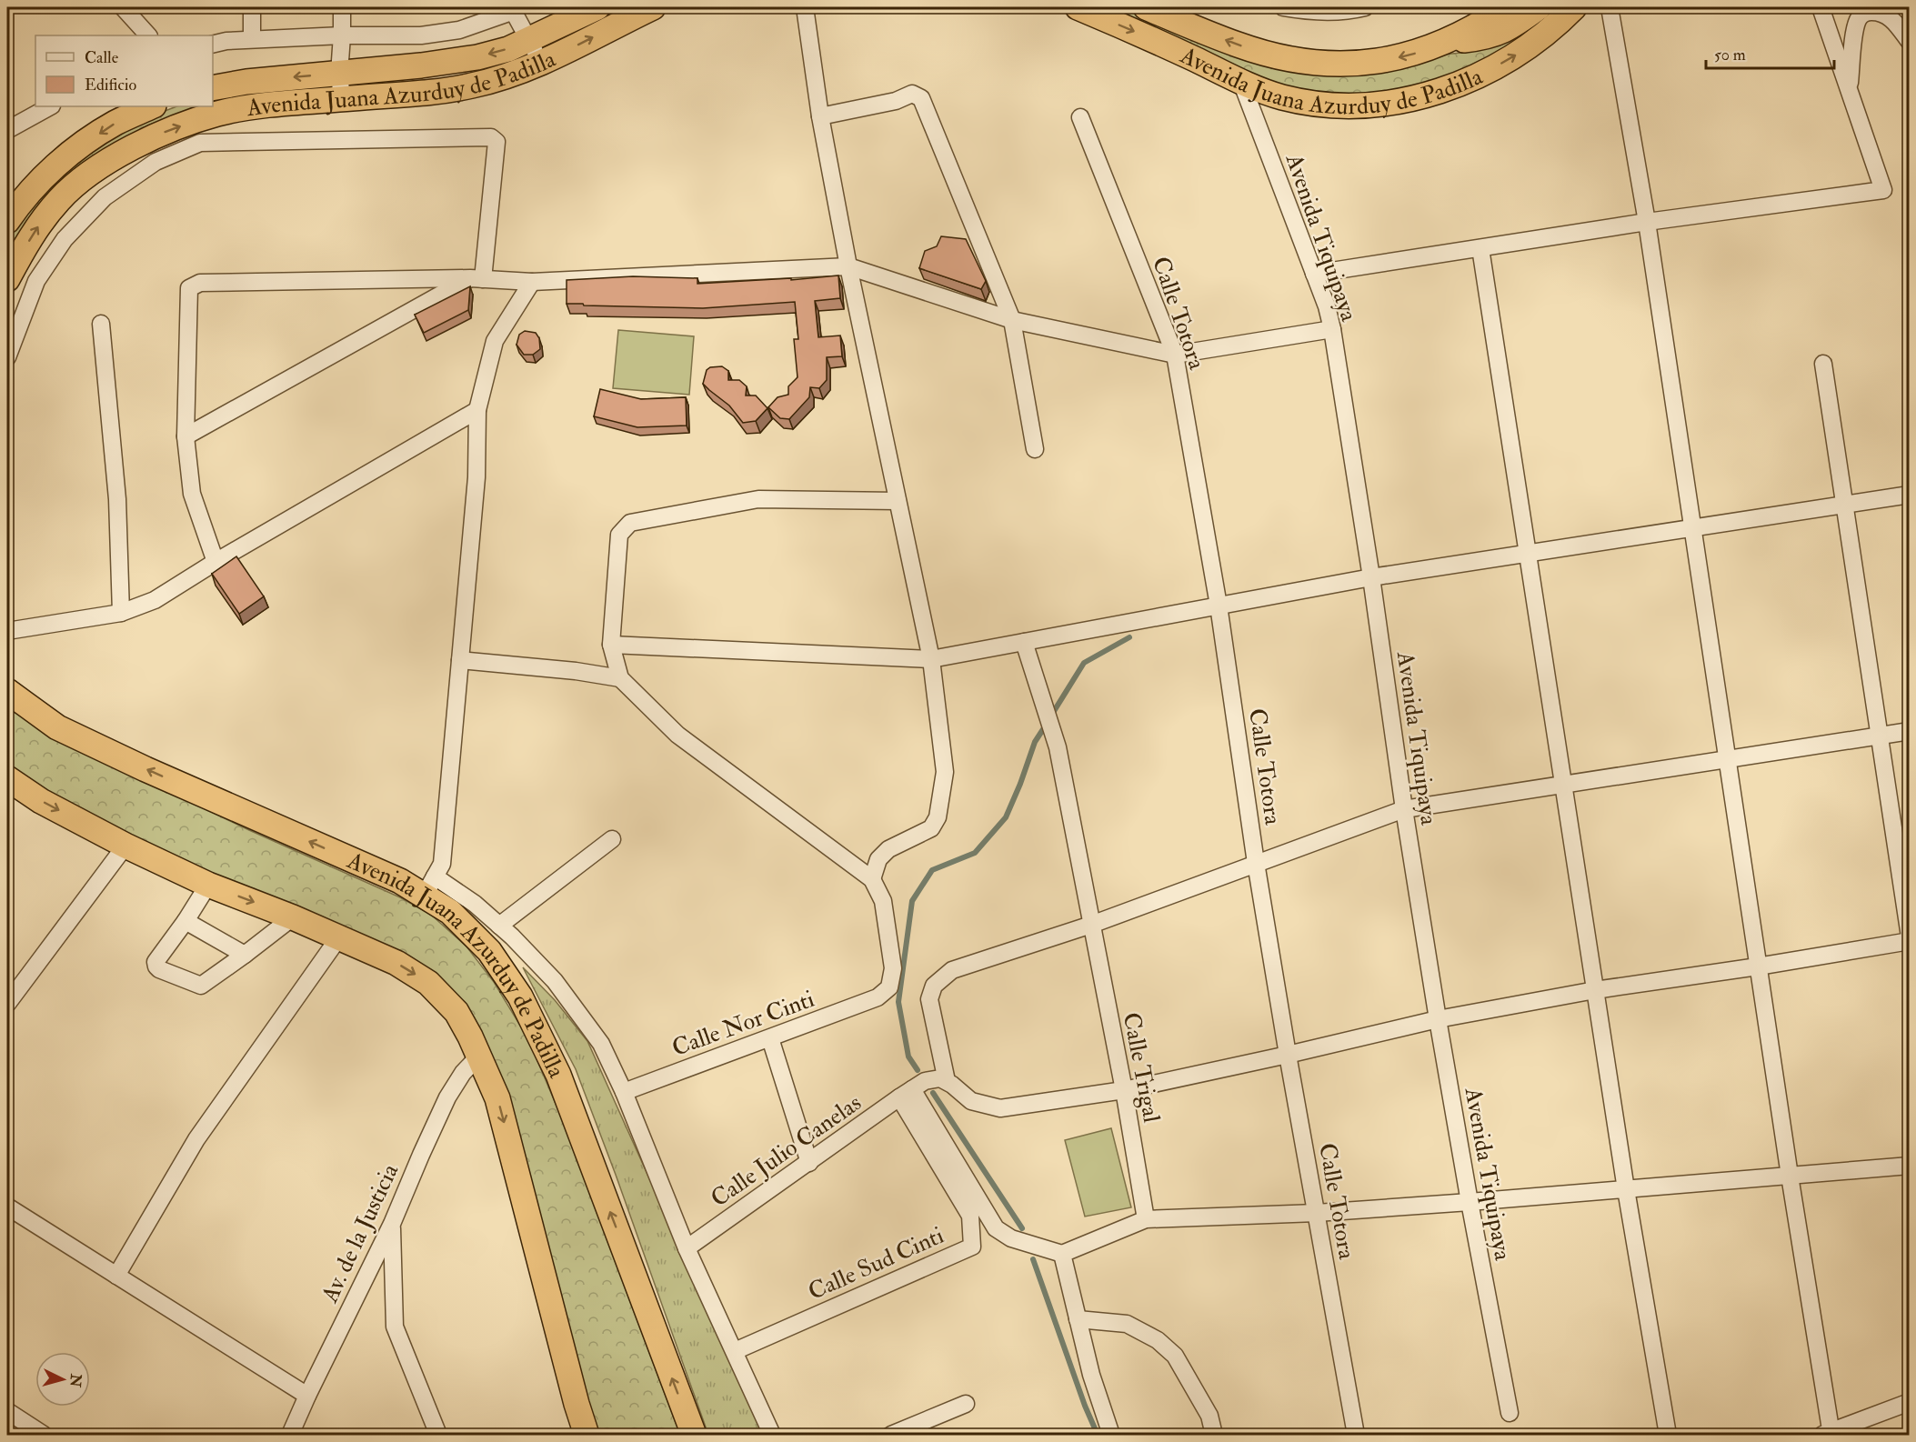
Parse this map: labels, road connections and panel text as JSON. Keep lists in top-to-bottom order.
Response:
{
  "streets": {
    "highway": ["Avenida Juana Azurduy de Padilla"],
    "street": [
      "Avenida Tiquipaya",
      "Calle Totora",
      "Calle Nor Cinti",
      "Calle Trigal",
      "Calle Julio Canelas",
      "Av. de la Justicia",
      "Calle Sud Cinti"
    ]
  },
  "crossings": [
    ["Avenida Juana Azurduy de Padilla", "Avenida Tiquipaya"],
    ["Avenida Juana Azurduy de Padilla", "Av. de la Justicia"],
    ["Calle Julio Canelas", "Calle Sud Cinti"]
  ],
  "legend": ["Calle", "Edificio"],
  "scale_bar": "50 m",
  "north": "right"
}
